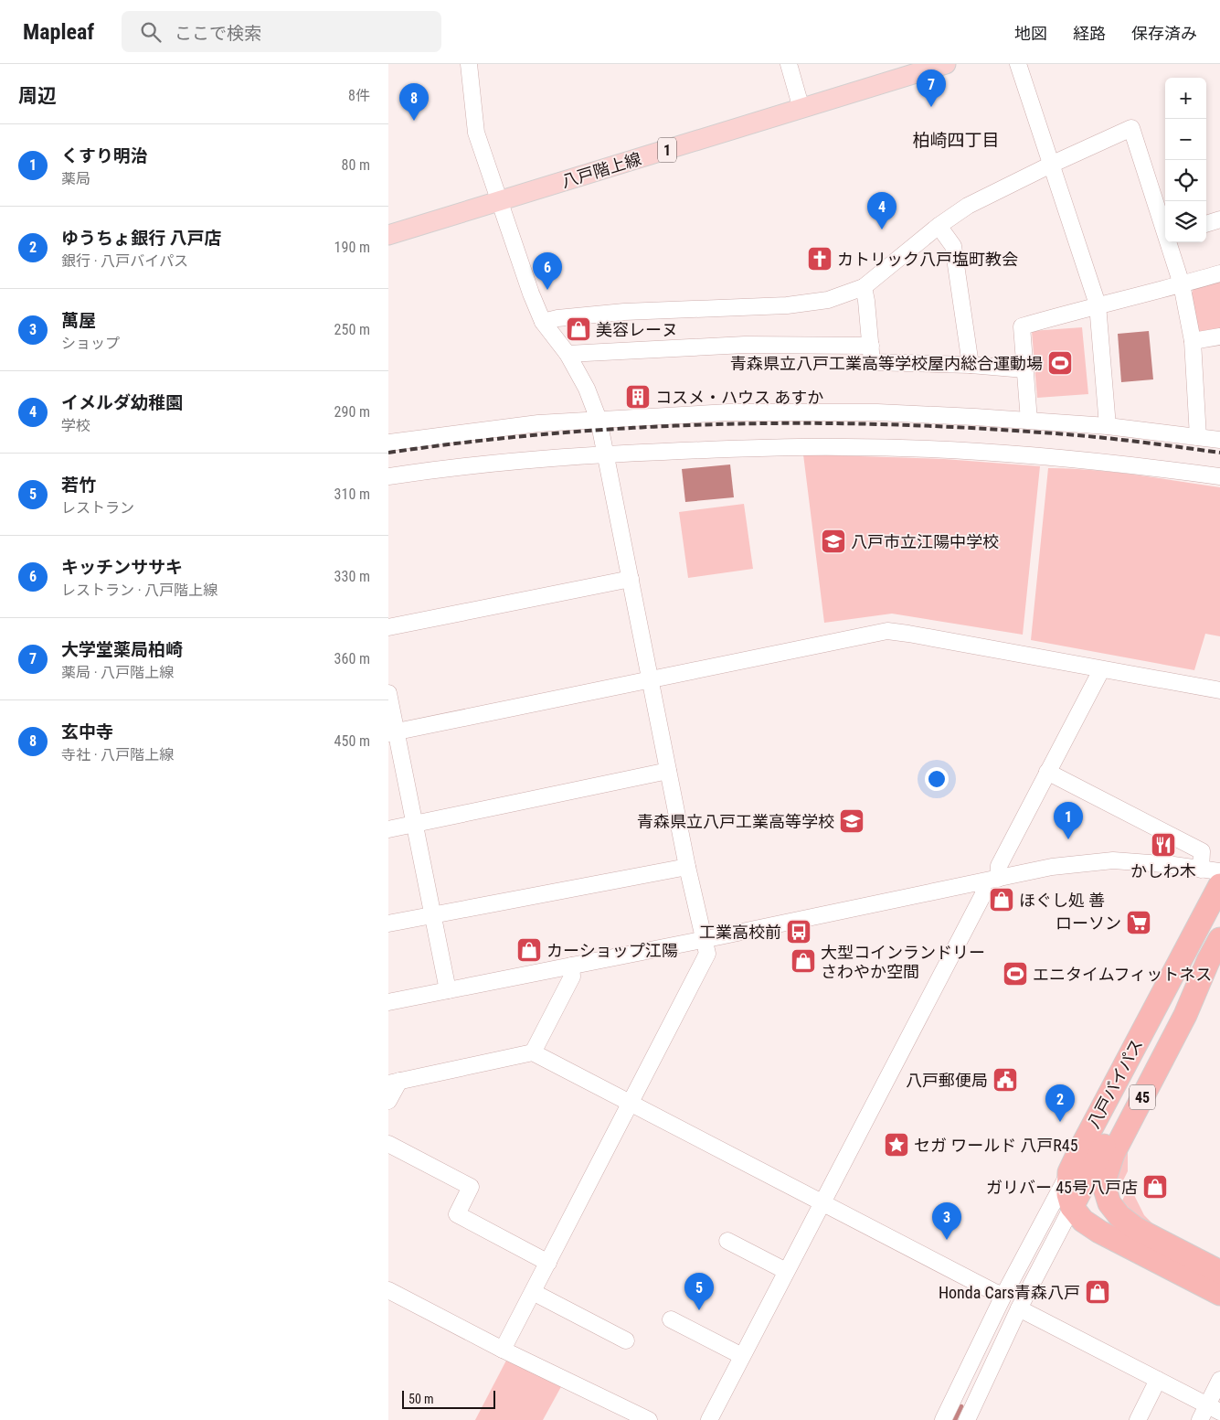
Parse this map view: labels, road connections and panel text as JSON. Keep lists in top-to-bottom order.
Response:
{
  "streets": {
    "highway": ["八戸バイパス", "45"],
    "main road": ["1", "八戸階上線"]
  },
  "crossings": [
    ["八戸バイパス", "45"]
  ],
  "districts": ["柏崎四丁目"],
  "places": {
    "church": ["カトリック八戸塩町教会"],
    "shop": [
      "美容レーヌ",
      "ほぐし処 善",
      "カーショップ江陽",
      "大型コインランドリー さわやか空間",
      "ガリバー 45号八戸店",
      "Honda Cars青森八戸"
    ],
    "sports": ["青森県立八戸工業高等学校屋内総合運動場", "エニタイムフィットネス"],
    "building": ["コスメ・ハウス あすか"],
    "school or university": ["八戸市立江陽中学校", "青森県立八戸工業高等学校"],
    "restaurant": ["かしわ木"],
    "supermarket": ["ローソン"],
    "bus stop": ["工業高校前"],
    "public building": ["八戸郵便局"],
    "place": ["セガ ワールド 八戸R45"]
  },
  "scale_bar": "50 m",
  "page": {
    "header": "Mapleaf",
    "search": "ここで検索",
    "nav": ["地図", "経路", "保存済み"],
    "heading": ["周辺", "8件"],
    "pins": [
      "7",
      "8",
      "4",
      "6",
      "1",
      "2",
      "3",
      "5"
    ],
    "map_buttons": ["+", "−"],
    "list": [
      {
        "mark": "1",
        "name": "くすり明治",
        "note": "薬局",
        "value": "80 m"
      },
      {
        "mark": "2",
        "name": "ゆうちょ銀行 八戸店",
        "note": "銀行 · 八戸バイパス",
        "value": "190 m"
      },
      {
        "mark": "3",
        "name": "萬屋",
        "note": "ショップ",
        "value": "250 m"
      },
      {
        "mark": "4",
        "name": "イメルダ幼稚園",
        "note": "学校",
        "value": "290 m"
      },
      {
        "mark": "5",
        "name": "若竹",
        "note": "レストラン",
        "value": "310 m"
      },
      {
        "mark": "6",
        "name": "キッチンササキ",
        "note": "レストラン · 八戸階上線",
        "value": "330 m"
      },
      {
        "mark": "7",
        "name": "大学堂薬局柏崎",
        "note": "薬局 · 八戸階上線",
        "value": "360 m"
      },
      {
        "mark": "8",
        "name": "玄中寺",
        "note": "寺社 · 八戸階上線",
        "value": "450 m"
      }
    ],
    "scale": "50 m"
  }
}
